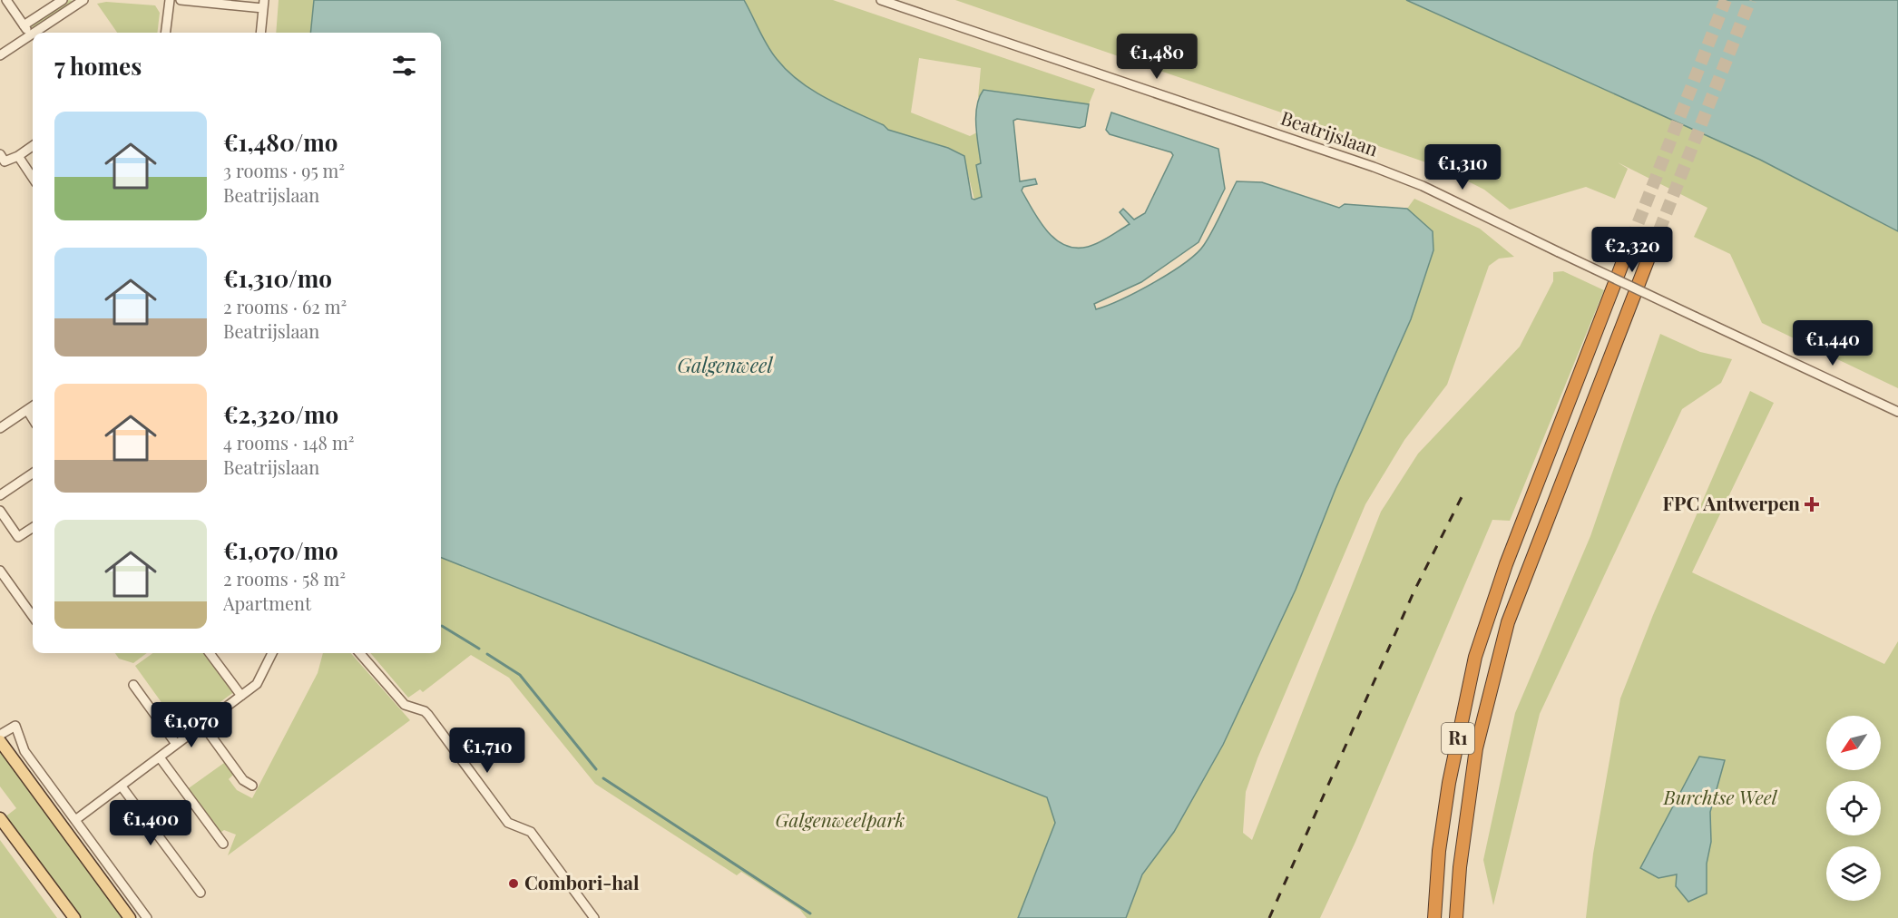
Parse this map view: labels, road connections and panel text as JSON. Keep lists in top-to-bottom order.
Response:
{
  "streets": {
    "highway": ["R1"],
    "street": ["Beatrijslaan"]
  },
  "water": ["Galgenweel"],
  "parks": ["Burchtse Weel", "Galgenweelpark"],
  "places": {
    "health": ["FPC Antwerpen"],
    "other": ["Combori-hal"]
  },
  "north": "bottom left",
  "page": {
    "heading": "7 homes",
    "price": [
      "€1,480",
      "€1,310",
      "€2,320",
      "€1,440",
      "€1,070",
      "€1,710",
      "€1,400"
    ],
    "list": [
      {
        "name": "€1,480/mo",
        "note": "3 rooms · 95 m² · Beatrijslaan"
      },
      {
        "name": "€1,310/mo",
        "note": "2 rooms · 62 m² · Beatrijslaan"
      },
      {
        "name": "€2,320/mo",
        "note": "4 rooms · 148 m² · Beatrijslaan"
      },
      {
        "name": "€1,070/mo",
        "note": "2 rooms · 58 m² · Apartment"
      }
    ]
  }
}
